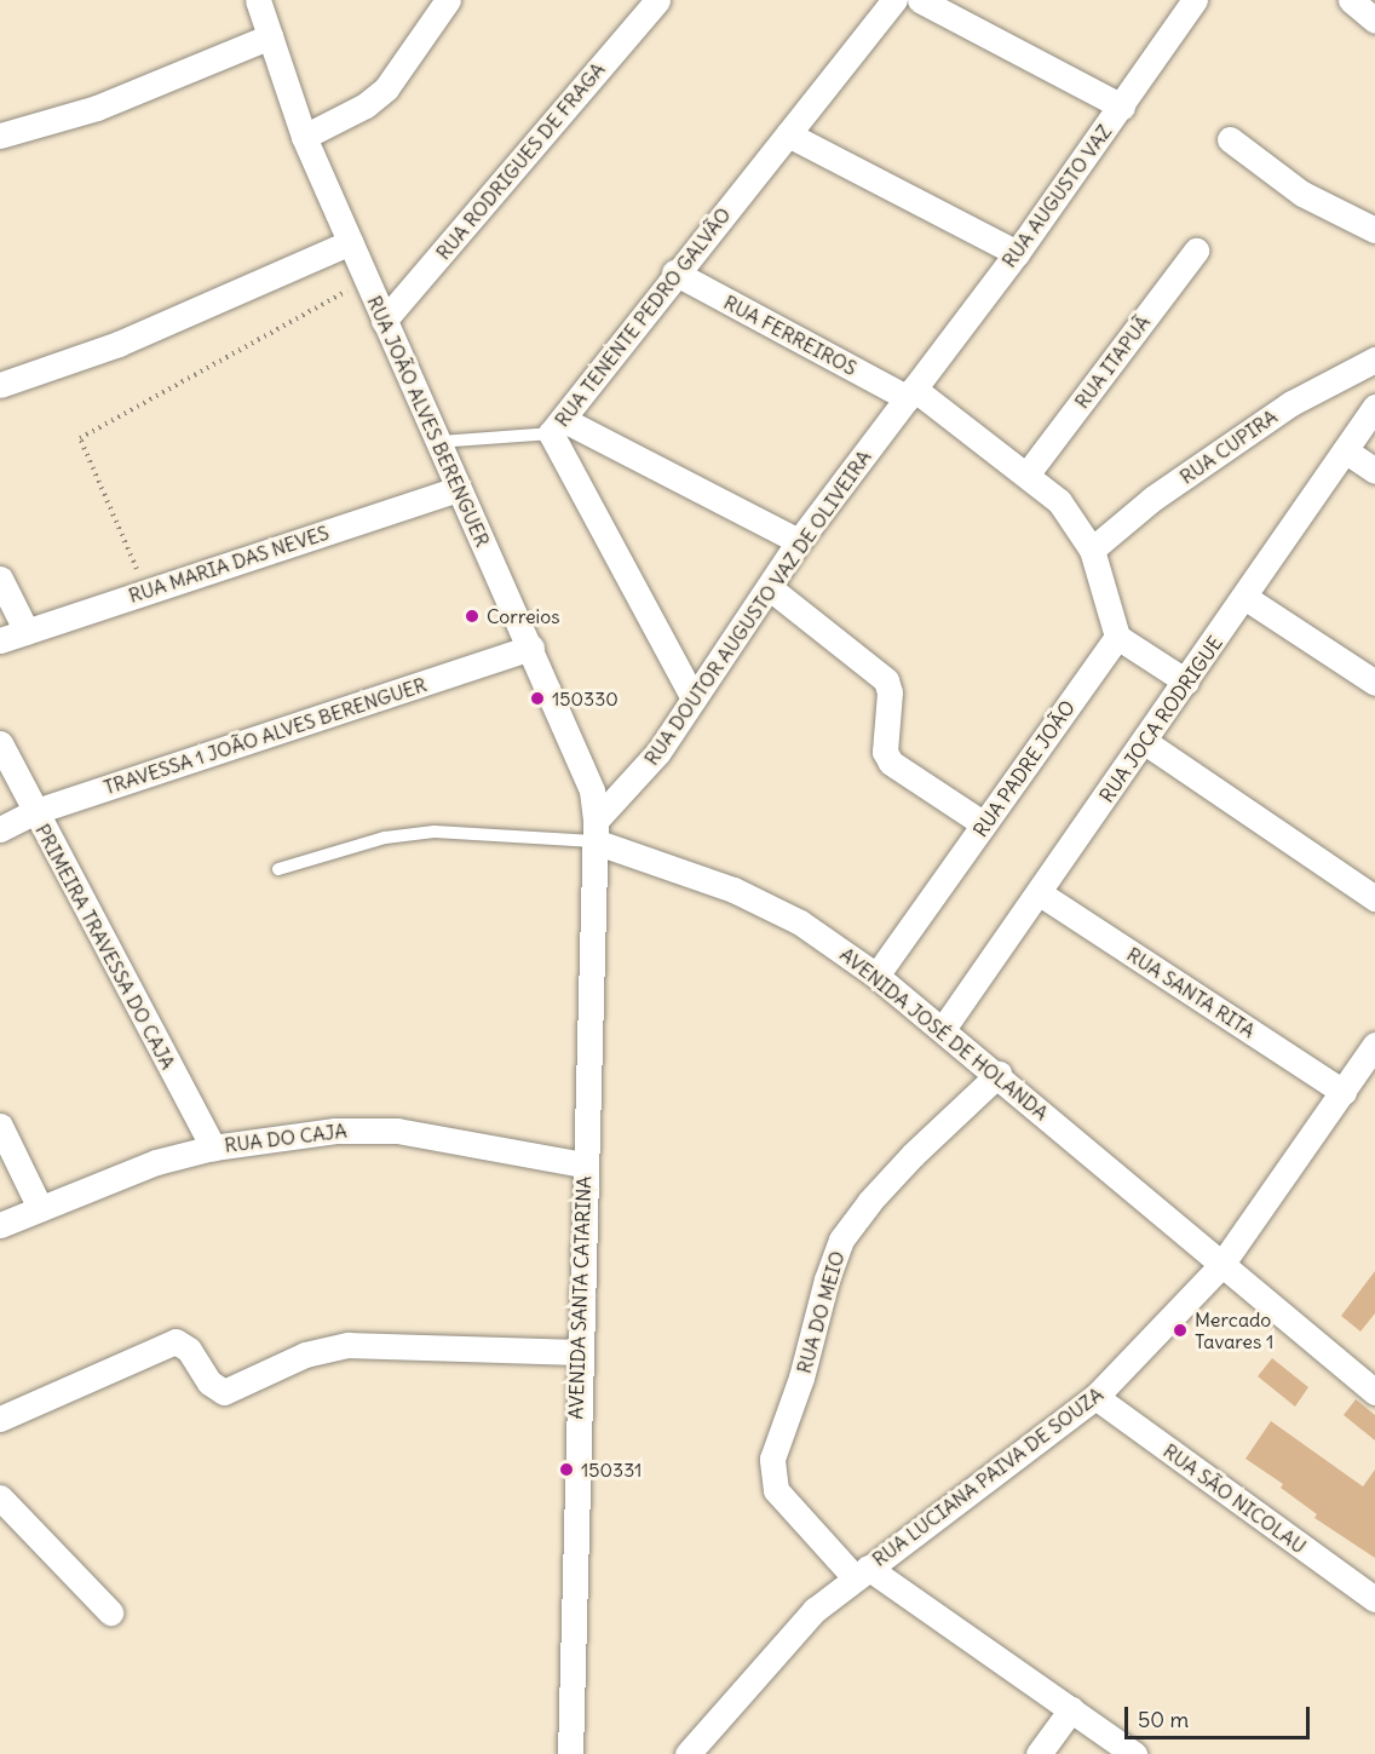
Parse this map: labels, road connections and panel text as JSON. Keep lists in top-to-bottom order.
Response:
{
  "streets": {
    "street": [
      "RUA RODRIGUES DE FRAGA",
      "RUA AUGUSTO VAZ",
      "RUA TENENTE PEDRO GALVÃO",
      "RUA FERREIROS",
      "RUA ITAPUÃ",
      "RUA JOÃO ALVES BERENGUER",
      "RUA CUPIRA",
      "RUA MARIA DAS NEVES",
      "RUA DOUTOR AUGUSTO VAZ DE OLIVEIRA",
      "RUA JOCA RODRIGUE",
      "TRAVESSA 1 JOÃO ALVES BERENGUER",
      "RUA PADRE JOÃO",
      "PRIMEIRA TRAVESSA DO CAJA",
      "RUA SANTA RITA",
      "AVENIDA JOSÉ DE HOLANDA",
      "RUA DO CAJA",
      "AVENIDA SANTA CATARINA",
      "RUA DO MEIO",
      "RUA LUCIANA PAIVA DE SOUZA",
      "RUA SÃO NICOLAU"
    ]
  },
  "crossings": [
    ["RUA RODRIGUES DE FRAGA", "RUA JOÃO ALVES BERENGUER"],
    ["RUA AUGUSTO VAZ", "RUA FERREIROS"],
    ["RUA AUGUSTO VAZ", "RUA DOUTOR AUGUSTO VAZ DE OLIVEIRA"],
    ["RUA TENENTE PEDRO GALVÃO", "RUA FERREIROS"],
    ["RUA TENENTE PEDRO GALVÃO", "RUA DOUTOR AUGUSTO VAZ DE OLIVEIRA"],
    ["RUA FERREIROS", "RUA ITAPUÃ"],
    ["RUA FERREIROS", "RUA CUPIRA"],
    ["RUA FERREIROS", "RUA DOUTOR AUGUSTO VAZ DE OLIVEIRA"],
    ["RUA JOÃO ALVES BERENGUER", "RUA MARIA DAS NEVES"],
    ["RUA JOÃO ALVES BERENGUER", "RUA DOUTOR AUGUSTO VAZ DE OLIVEIRA"],
    ["RUA JOÃO ALVES BERENGUER", "TRAVESSA 1 JOÃO ALVES BERENGUER"],
    ["RUA JOÃO ALVES BERENGUER", "AVENIDA JOSÉ DE HOLANDA"],
    ["RUA JOÃO ALVES BERENGUER", "AVENIDA SANTA CATARINA"],
    ["RUA DOUTOR AUGUSTO VAZ DE OLIVEIRA", "AVENIDA JOSÉ DE HOLANDA"],
    ["RUA DOUTOR AUGUSTO VAZ DE OLIVEIRA", "AVENIDA SANTA CATARINA"],
    ["RUA JOCA RODRIGUE", "RUA SANTA RITA"],
    ["RUA JOCA RODRIGUE", "AVENIDA JOSÉ DE HOLANDA"],
    ["TRAVESSA 1 JOÃO ALVES BERENGUER", "PRIMEIRA TRAVESSA DO CAJA"],
    ["RUA PADRE JOÃO", "AVENIDA JOSÉ DE HOLANDA"],
    ["PRIMEIRA TRAVESSA DO CAJA", "RUA DO CAJA"],
    ["RUA SANTA RITA", "RUA LUCIANA PAIVA DE SOUZA"],
    ["AVENIDA JOSÉ DE HOLANDA", "AVENIDA SANTA CATARINA"],
    ["AVENIDA JOSÉ DE HOLANDA", "RUA DO MEIO"],
    ["AVENIDA JOSÉ DE HOLANDA", "RUA LUCIANA PAIVA DE SOUZA"],
    ["RUA DO CAJA", "AVENIDA SANTA CATARINA"],
    ["RUA DO MEIO", "RUA LUCIANA PAIVA DE SOUZA"],
    ["RUA LUCIANA PAIVA DE SOUZA", "RUA SÃO NICOLAU"]
  ],
  "places": [
    "Correios",
    "150330",
    "Mercado Tavares 1",
    "150331"
  ],
  "scale_bar": "50 m"
}
